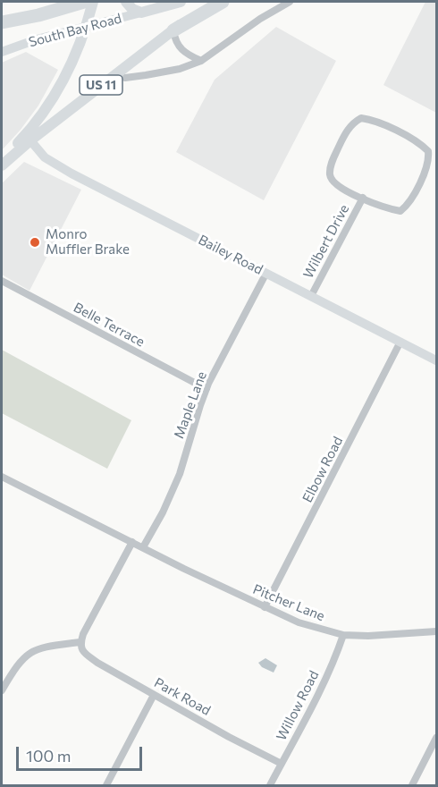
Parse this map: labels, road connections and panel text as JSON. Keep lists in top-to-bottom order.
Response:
{
  "streets": {
    "main road": ["South Bay Road", "US 11"],
    "street": [
      "Wilbert Drive",
      "Bailey Road",
      "Belle Terrace",
      "Maple Lane",
      "Elbow Road",
      "Pitcher Lane",
      "Park Road",
      "Willow Road"
    ]
  },
  "crossings": [
    ["South Bay Road", "US 11"],
    ["US 11", "Bailey Road"],
    ["Wilbert Drive", "Bailey Road"],
    ["Bailey Road", "Maple Lane"],
    ["Bailey Road", "Elbow Road"],
    ["Belle Terrace", "Maple Lane"],
    ["Maple Lane", "Pitcher Lane"],
    ["Elbow Road", "Pitcher Lane"],
    ["Pitcher Lane", "Willow Road"],
    ["Park Road", "Willow Road"]
  ],
  "places": ["Monro Muffler Brake"],
  "scale_bar": "100 m"
}
